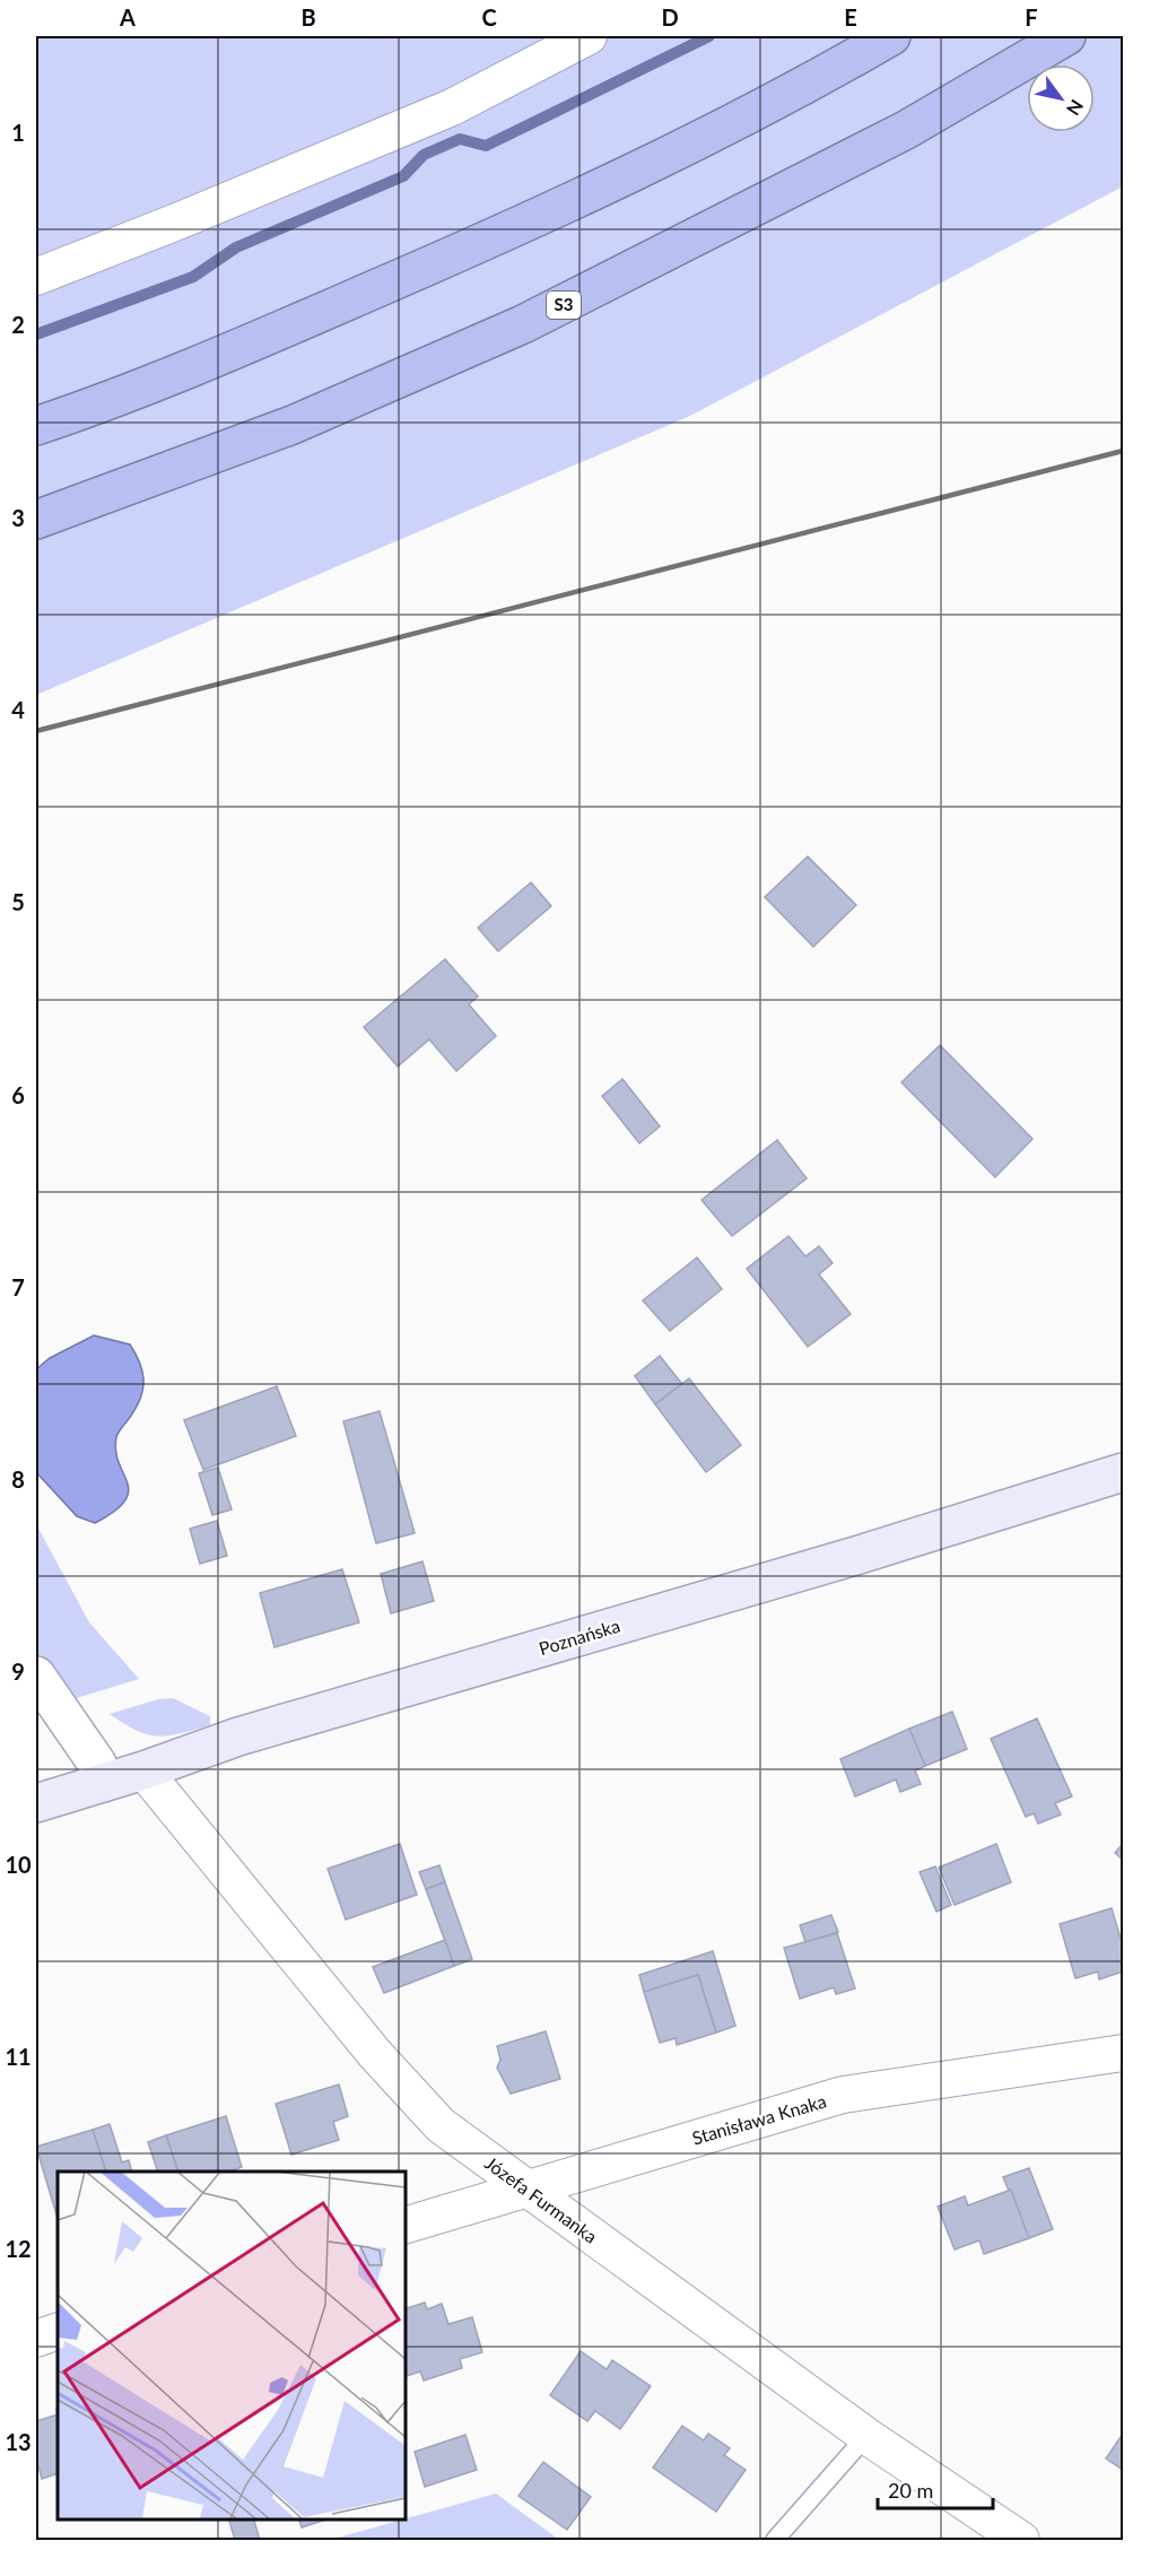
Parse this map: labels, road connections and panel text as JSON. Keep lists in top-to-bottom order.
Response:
{
  "streets": {
    "highway": ["S3"],
    "main road": ["Poznańska"],
    "street": ["Stanisława Knaka", "Józefa Furmanka"]
  },
  "crossings": [
    ["Poznańska", "Józefa Furmanka"],
    ["Stanisława Knaka", "Józefa Furmanka"]
  ],
  "scale_bar": "20 m",
  "north": "bottom right",
  "grid": {
    "columns": [
      "A",
      "B",
      "C",
      "D",
      "E",
      "F"
    ],
    "rows": [
      "1",
      "2",
      "3",
      "4",
      "5",
      "6",
      "7",
      "8",
      "9",
      "10",
      "11",
      "12",
      "13"
    ]
  }
}
